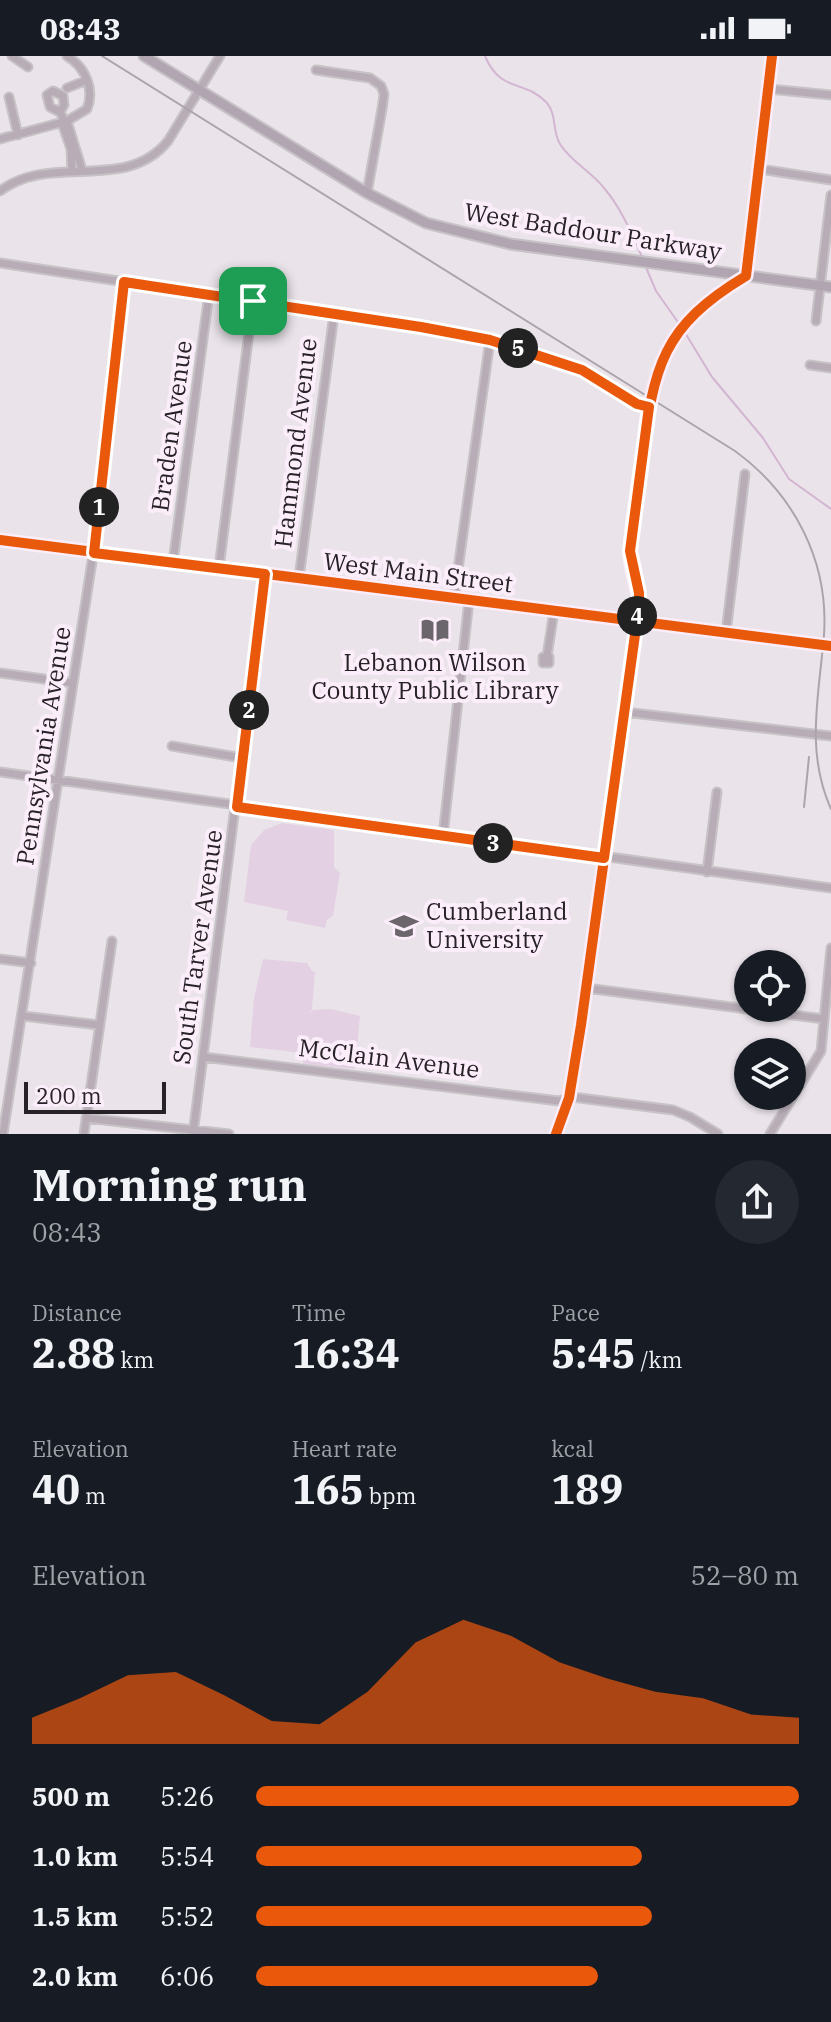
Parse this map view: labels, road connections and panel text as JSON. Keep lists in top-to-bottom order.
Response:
{
  "streets": {
    "main road": ["West Baddour Parkway", "West Main Street"],
    "street": [
      "Braden Avenue",
      "Hammond Avenue",
      "Pennsylvania Avenue",
      "South Tarver Avenue",
      "McClain Avenue"
    ]
  },
  "crossings": [
    ["Braden Avenue", "West Main Street"],
    ["Hammond Avenue", "West Main Street"],
    ["West Main Street", "Pennsylvania Avenue"],
    ["West Main Street", "South Tarver Avenue"],
    ["South Tarver Avenue", "McClain Avenue"]
  ],
  "places": {
    "library": ["Lebanon Wilson County Public Library"],
    "school or university": ["Cumberland University"]
  },
  "scale_bar": "200 m",
  "page": {
    "status": "08:43",
    "pins": [
      "5",
      "1",
      "4",
      "2",
      "3"
    ],
    "scale": "200 m",
    "heading": ["Morning run", "08:43"],
    "stats": [
      ["Distance", "2.88 km"],
      ["Time", "16:34"],
      ["Pace", "5:45 /km"],
      ["Elevation", "40 m"],
      ["Heart rate", "165 bpm"],
      ["kcal", "189"]
    ],
    "chart": ["Elevation", "52–80 m"],
    "list": [
      {
        "name": "500 m",
        "note": "5:26"
      },
      {
        "name": "1.0 km",
        "note": "5:54"
      },
      {
        "name": "1.5 km",
        "note": "5:52"
      },
      {
        "name": "2.0 km",
        "note": "6:06"
      }
    ]
  }
}
